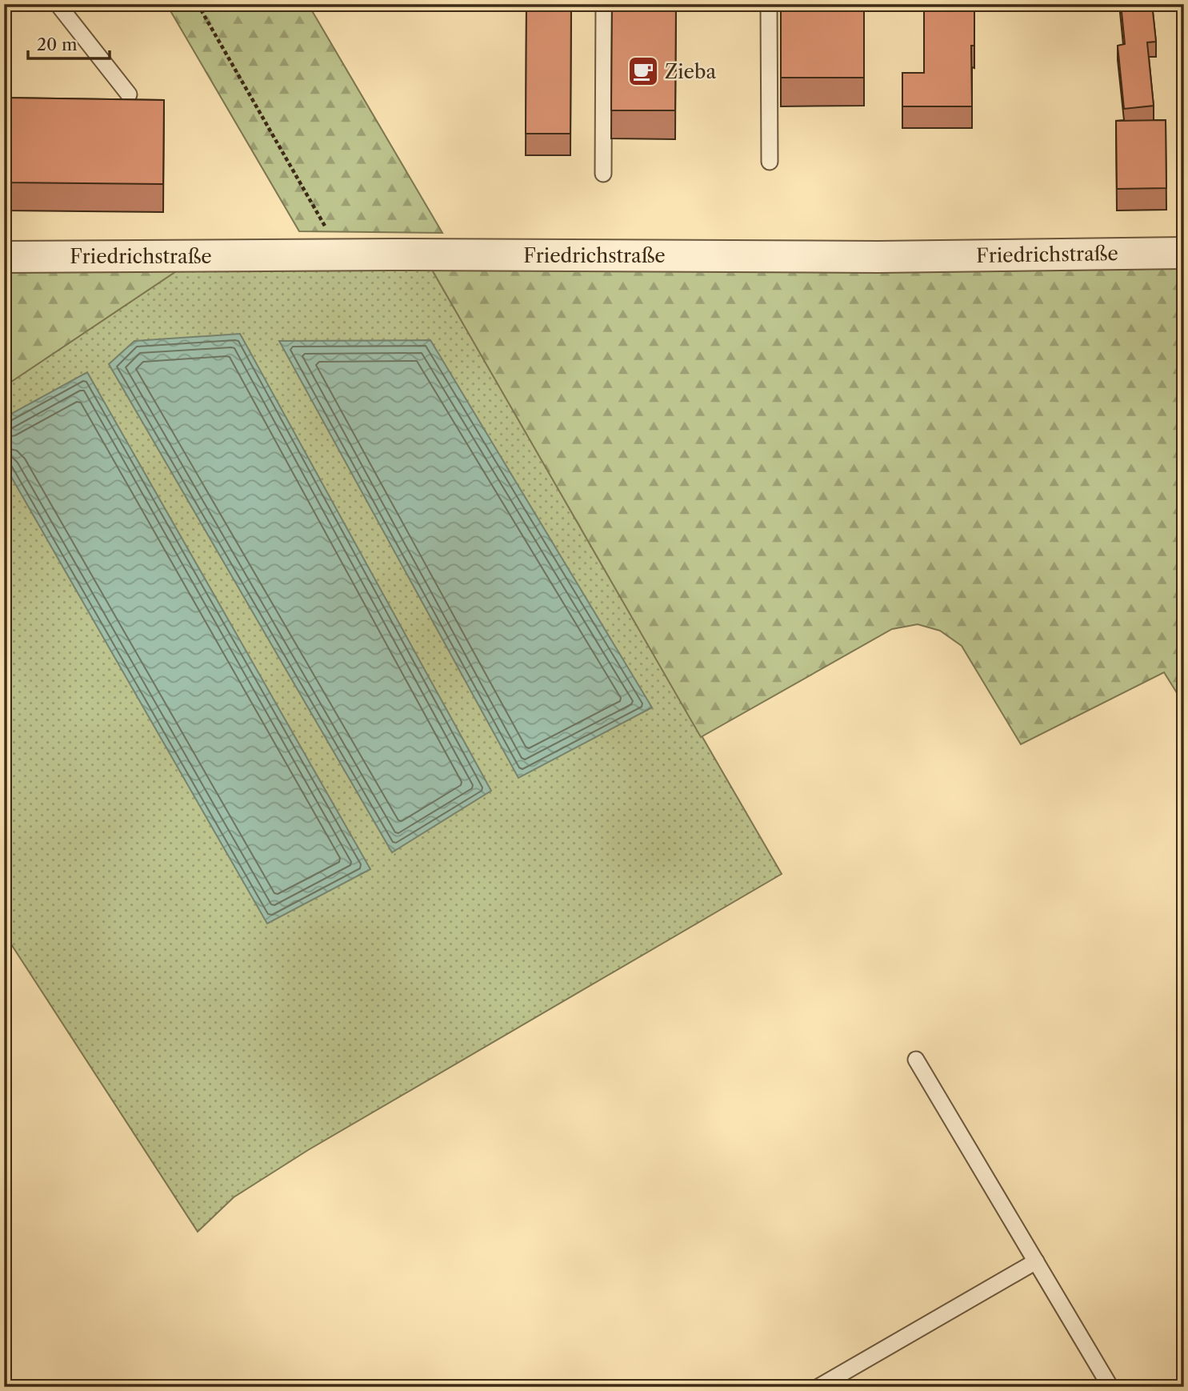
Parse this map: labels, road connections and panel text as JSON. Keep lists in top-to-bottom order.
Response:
{
  "streets": {
    "street": ["Friedrichstraße"]
  },
  "places": {
    "cafe": ["Zieba"]
  },
  "scale_bar": "20 m"
}
